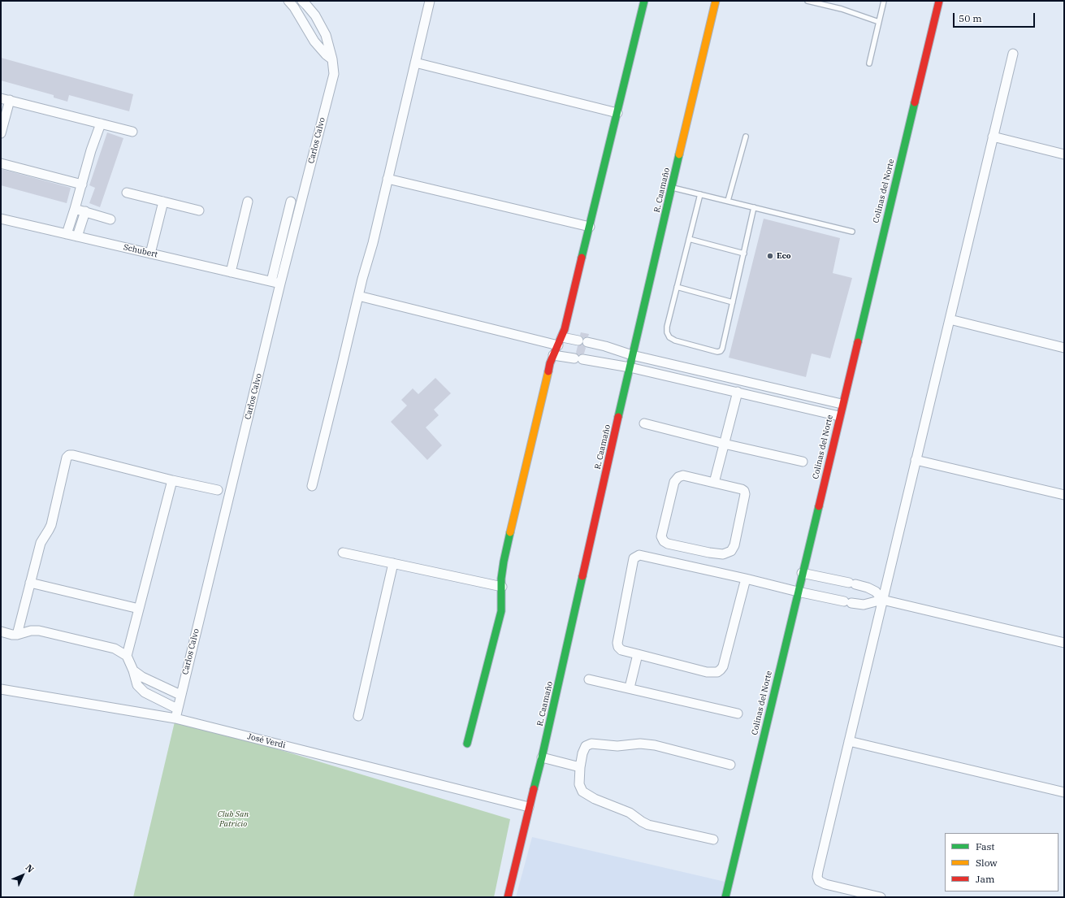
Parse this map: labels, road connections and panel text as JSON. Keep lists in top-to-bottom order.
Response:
{
  "streets": {
    "street": [
      "Carlos Calvo",
      "R. Caamaño",
      "Colinas del Norte",
      "Schubert",
      "José Verdi"
    ]
  },
  "crossings": [
    ["Carlos Calvo", "Schubert"],
    ["Carlos Calvo", "José Verdi"],
    ["R. Caamaño", "José Verdi"]
  ],
  "parks": ["Club San Patricio"],
  "places": ["Eco"],
  "legend": ["Fast", "Slow", "Jam"],
  "scale_bar": "50 m",
  "north": "top right"
}
